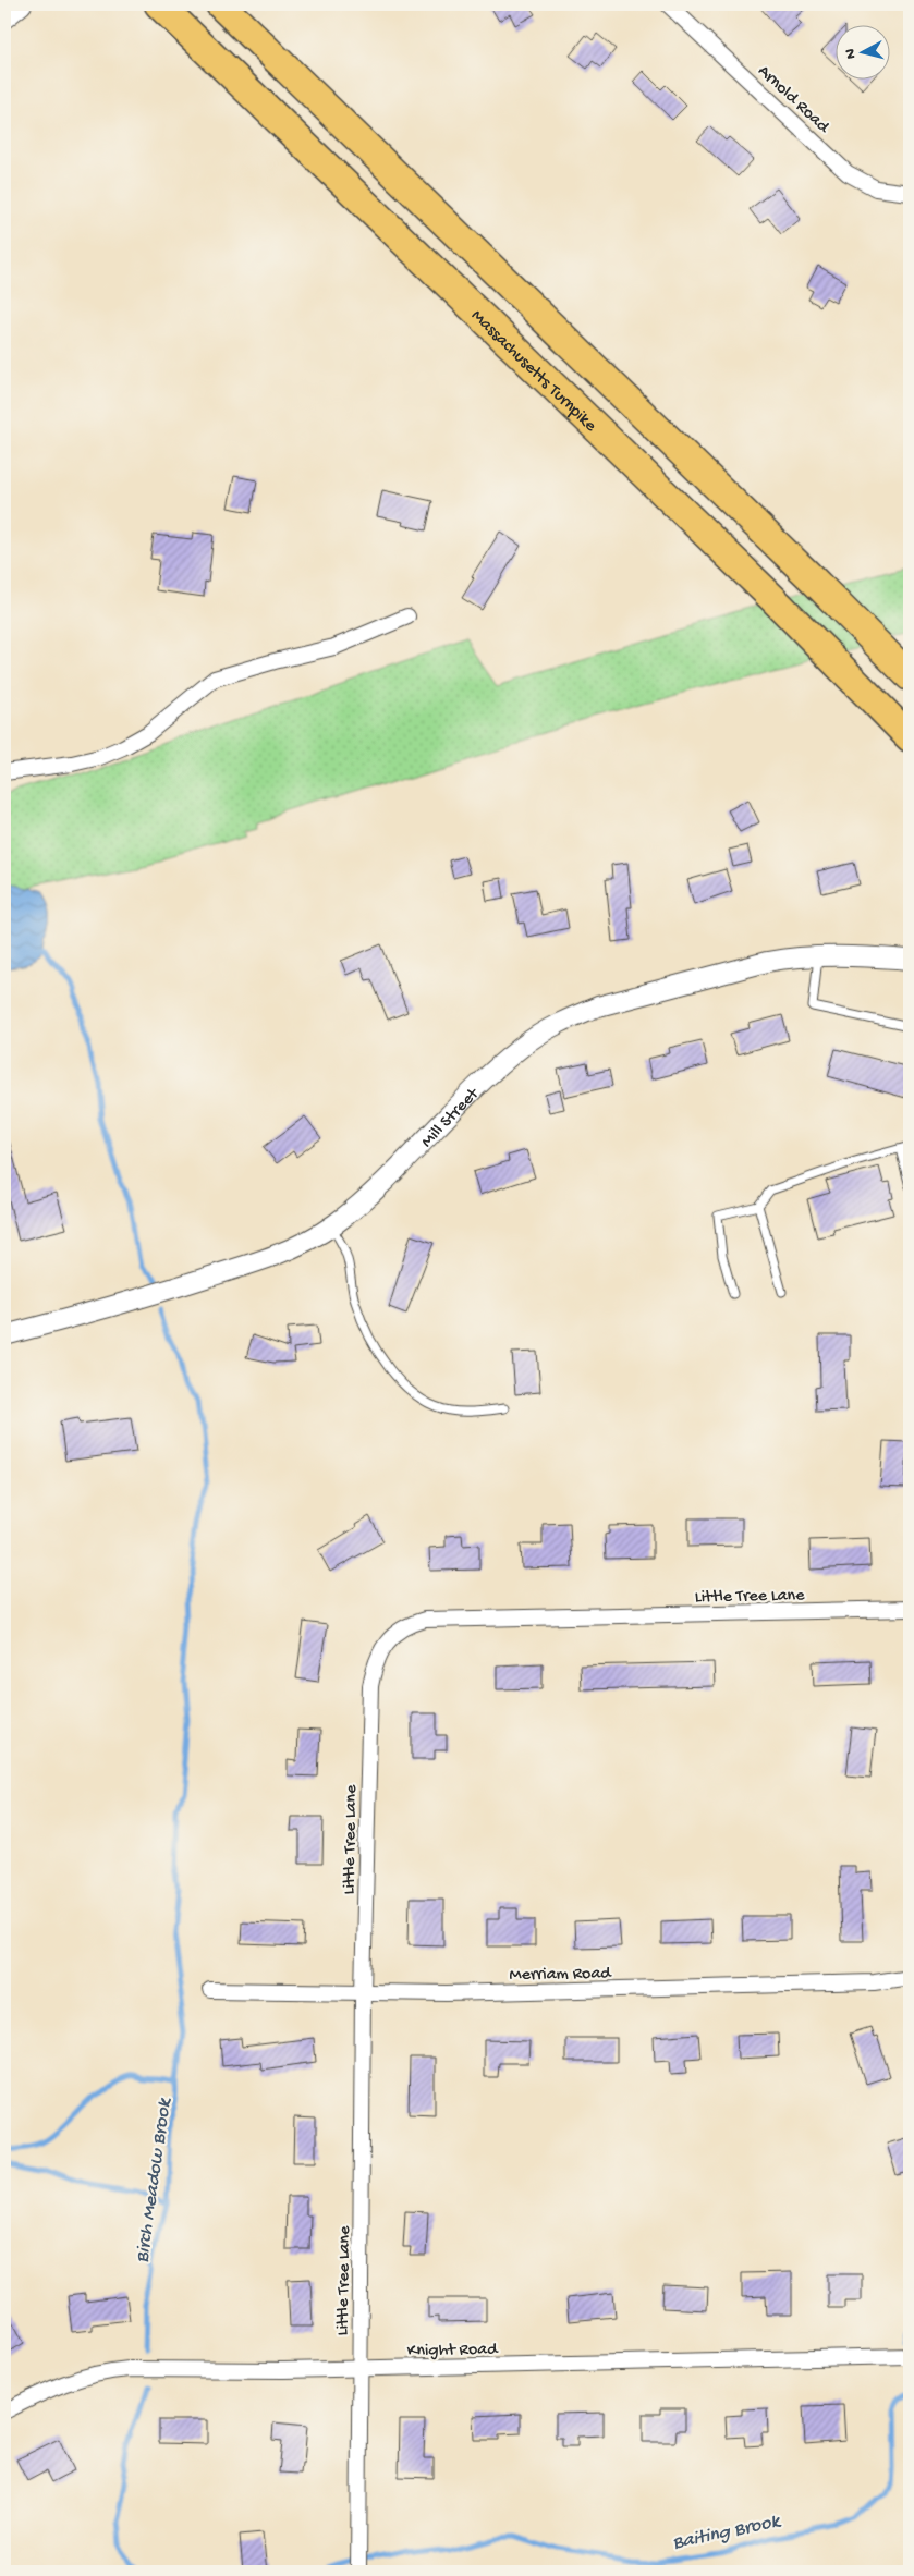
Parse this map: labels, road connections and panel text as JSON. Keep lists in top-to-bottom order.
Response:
{
  "streets": {
    "highway": ["Massachusetts Turnpike"],
    "street": [
      "Arnold Road",
      "Mill Street",
      "Little Tree Lane",
      "Merriam Road",
      "Knight Road"
    ]
  },
  "crossings": [
    ["Little Tree Lane", "Merriam Road"],
    ["Little Tree Lane", "Knight Road"]
  ],
  "water": ["Birch Meadow Brook", "Baiting Brook"],
  "north": "left"
}
